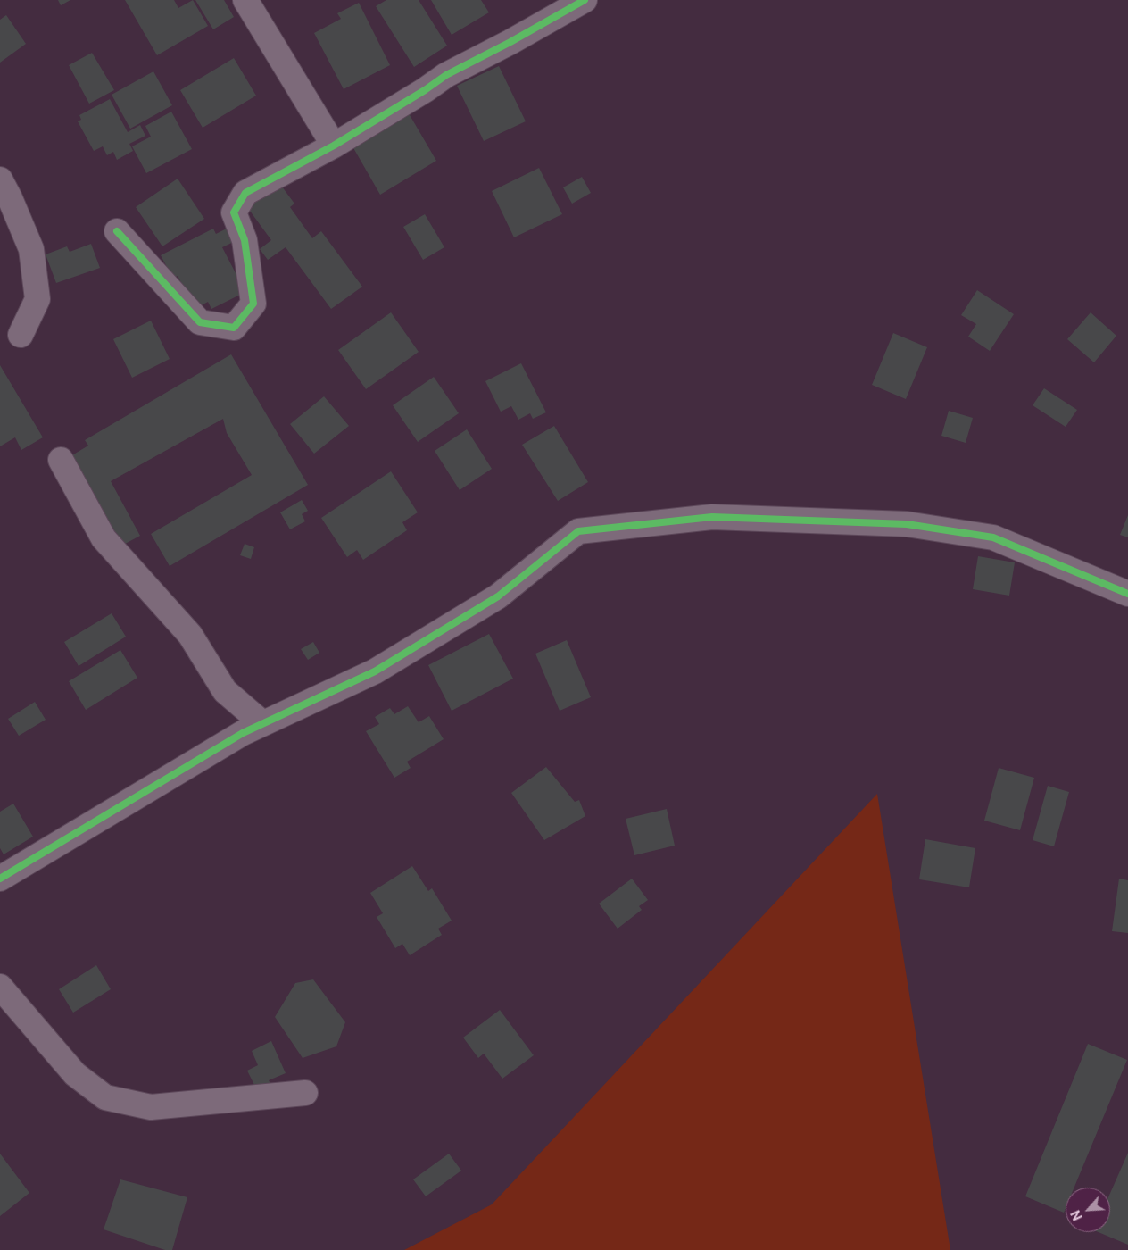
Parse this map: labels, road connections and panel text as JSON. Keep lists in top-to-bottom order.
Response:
{
  "north": "bottom left"
}
